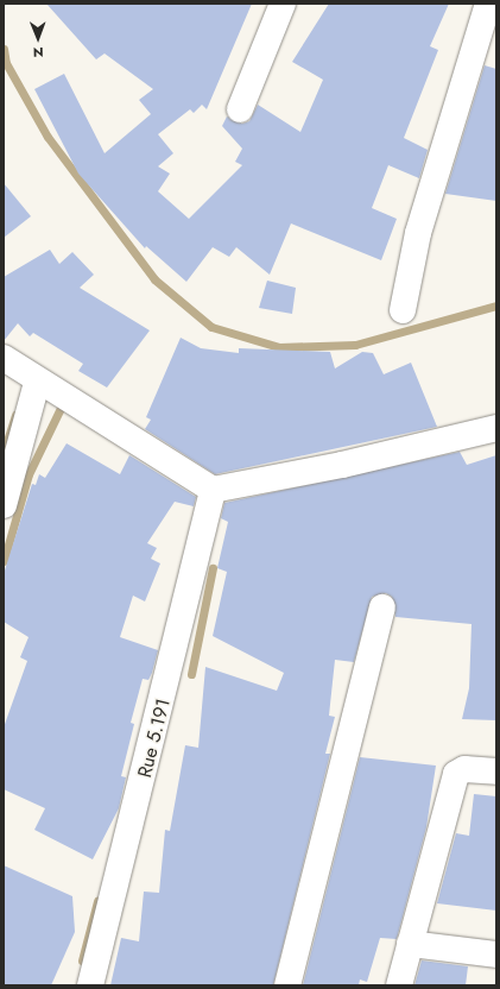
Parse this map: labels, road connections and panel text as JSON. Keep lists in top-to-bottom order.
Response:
{
  "streets": {
    "street": ["Rue 5.191"]
  },
  "north": "bottom"
}
